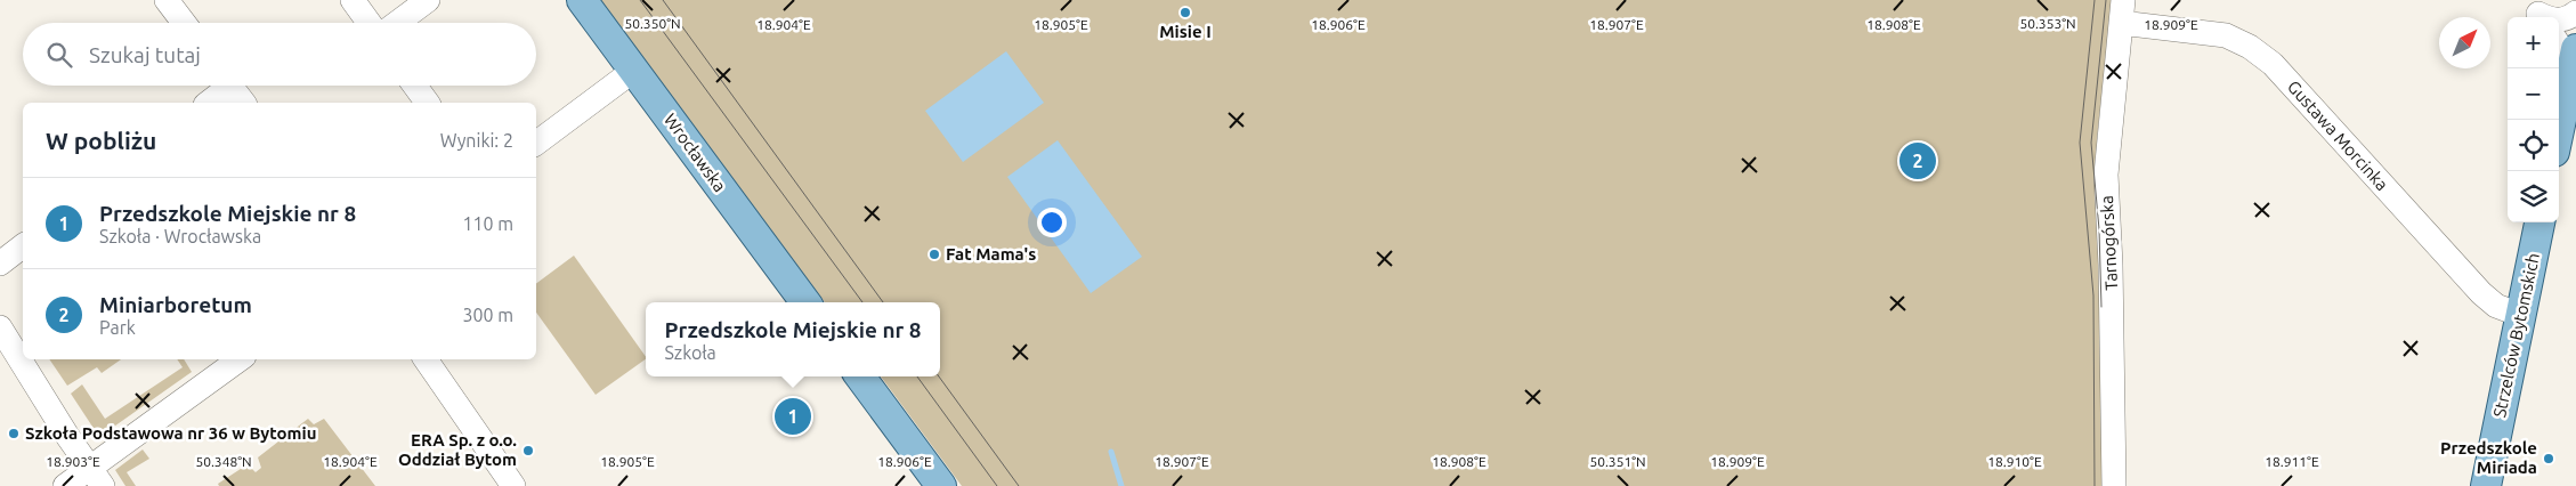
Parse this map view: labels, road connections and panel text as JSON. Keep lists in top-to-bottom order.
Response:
{
  "streets": {
    "main road": ["Wrocławska", "Strzelców Bytomskich"],
    "street": ["Gustawa Morcinka", "Tarnogórska"]
  },
  "crossings": [
    ["Gustawa Morcinka", "Tarnogórska"],
    ["Gustawa Morcinka", "Strzelców Bytomskich"]
  ],
  "places": [
    "Misie I",
    "Fat Mama's",
    "Szkoła Podstawowa nr 36 w Bytomiu",
    "ERA Sp. z o.o. Oddział Bytom",
    "Przedszkole Miriada"
  ],
  "north": "top right",
  "page": {
    "map_buttons": ["+", "−"],
    "search": "Szukaj tutaj",
    "heading": ["W pobliżu", "Wyniki: 2"],
    "pins": ["2", "1"],
    "list": [
      {
        "mark": "1",
        "name": "Przedszkole Miejskie nr 8",
        "note": "Szkoła · Wrocławska",
        "value": "110 m"
      },
      {
        "mark": "2",
        "name": "Miniarboretum",
        "note": "Park",
        "value": "300 m"
      }
    ],
    "popup": ["Przedszkole Miejskie nr 8", "Szkoła"]
  },
  "coordinates": [
    "50.353°N",
    "50.350°N",
    "18.904°E",
    "18.905°E",
    "18.906°E",
    "18.907°E",
    "18.909°E",
    "18.908°E",
    "18.903°E",
    "18.910°E",
    "18.911°E",
    "50.348°N",
    "50.351°N"
  ]
}
